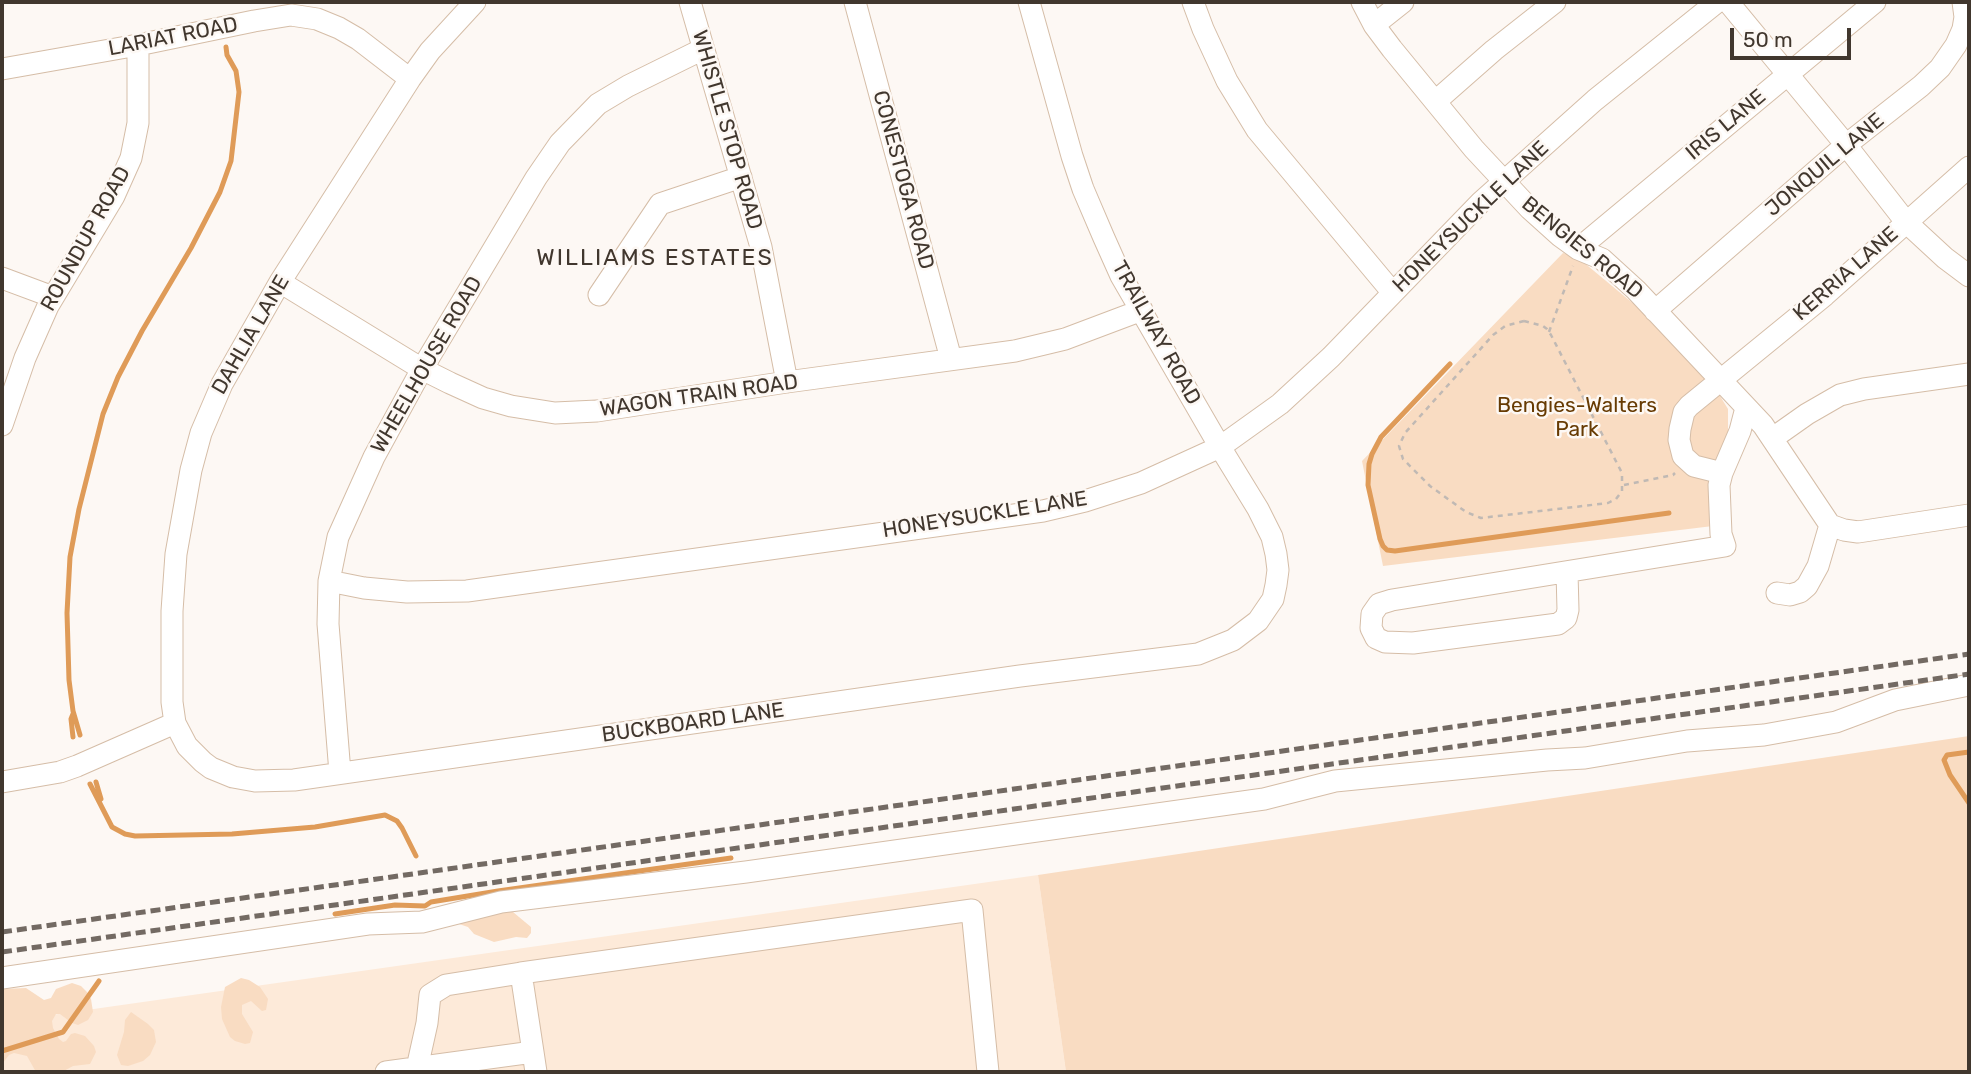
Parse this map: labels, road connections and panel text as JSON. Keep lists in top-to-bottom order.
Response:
{
  "streets": {
    "street": [
      "LARIAT ROAD",
      "IRIS LANE",
      "WHISTLE STOP ROAD",
      "JONQUIL LANE",
      "CONESTOGA ROAD",
      "HONEYSUCKLE LANE",
      "ROUNDUP ROAD",
      "BENGIES ROAD",
      "KERRIA LANE",
      "TRAILWAY ROAD",
      "DAHLIA LANE",
      "WHEELHOUSE ROAD",
      "WAGON TRAIN ROAD",
      "BUCKBOARD LANE"
    ]
  },
  "crossings": [
    ["LARIAT ROAD", "ROUNDUP ROAD"],
    ["LARIAT ROAD", "DAHLIA LANE"],
    ["IRIS LANE", "BENGIES ROAD"],
    ["WHISTLE STOP ROAD", "WHEELHOUSE ROAD"],
    ["WHISTLE STOP ROAD", "WAGON TRAIN ROAD"],
    ["JONQUIL LANE", "BENGIES ROAD"],
    ["CONESTOGA ROAD", "WAGON TRAIN ROAD"],
    ["HONEYSUCKLE LANE", "BENGIES ROAD"],
    ["HONEYSUCKLE LANE", "TRAILWAY ROAD"],
    ["HONEYSUCKLE LANE", "WHEELHOUSE ROAD"],
    ["BENGIES ROAD", "KERRIA LANE"],
    ["TRAILWAY ROAD", "WAGON TRAIN ROAD"],
    ["TRAILWAY ROAD", "BUCKBOARD LANE"],
    ["DAHLIA LANE", "WAGON TRAIN ROAD"],
    ["DAHLIA LANE", "BUCKBOARD LANE"],
    ["WHEELHOUSE ROAD", "WAGON TRAIN ROAD"],
    ["WHEELHOUSE ROAD", "BUCKBOARD LANE"]
  ],
  "districts": ["WILLIAMS ESTATES"],
  "parks": ["Bengies-Walters Park"],
  "scale_bar": "50 m"
}
